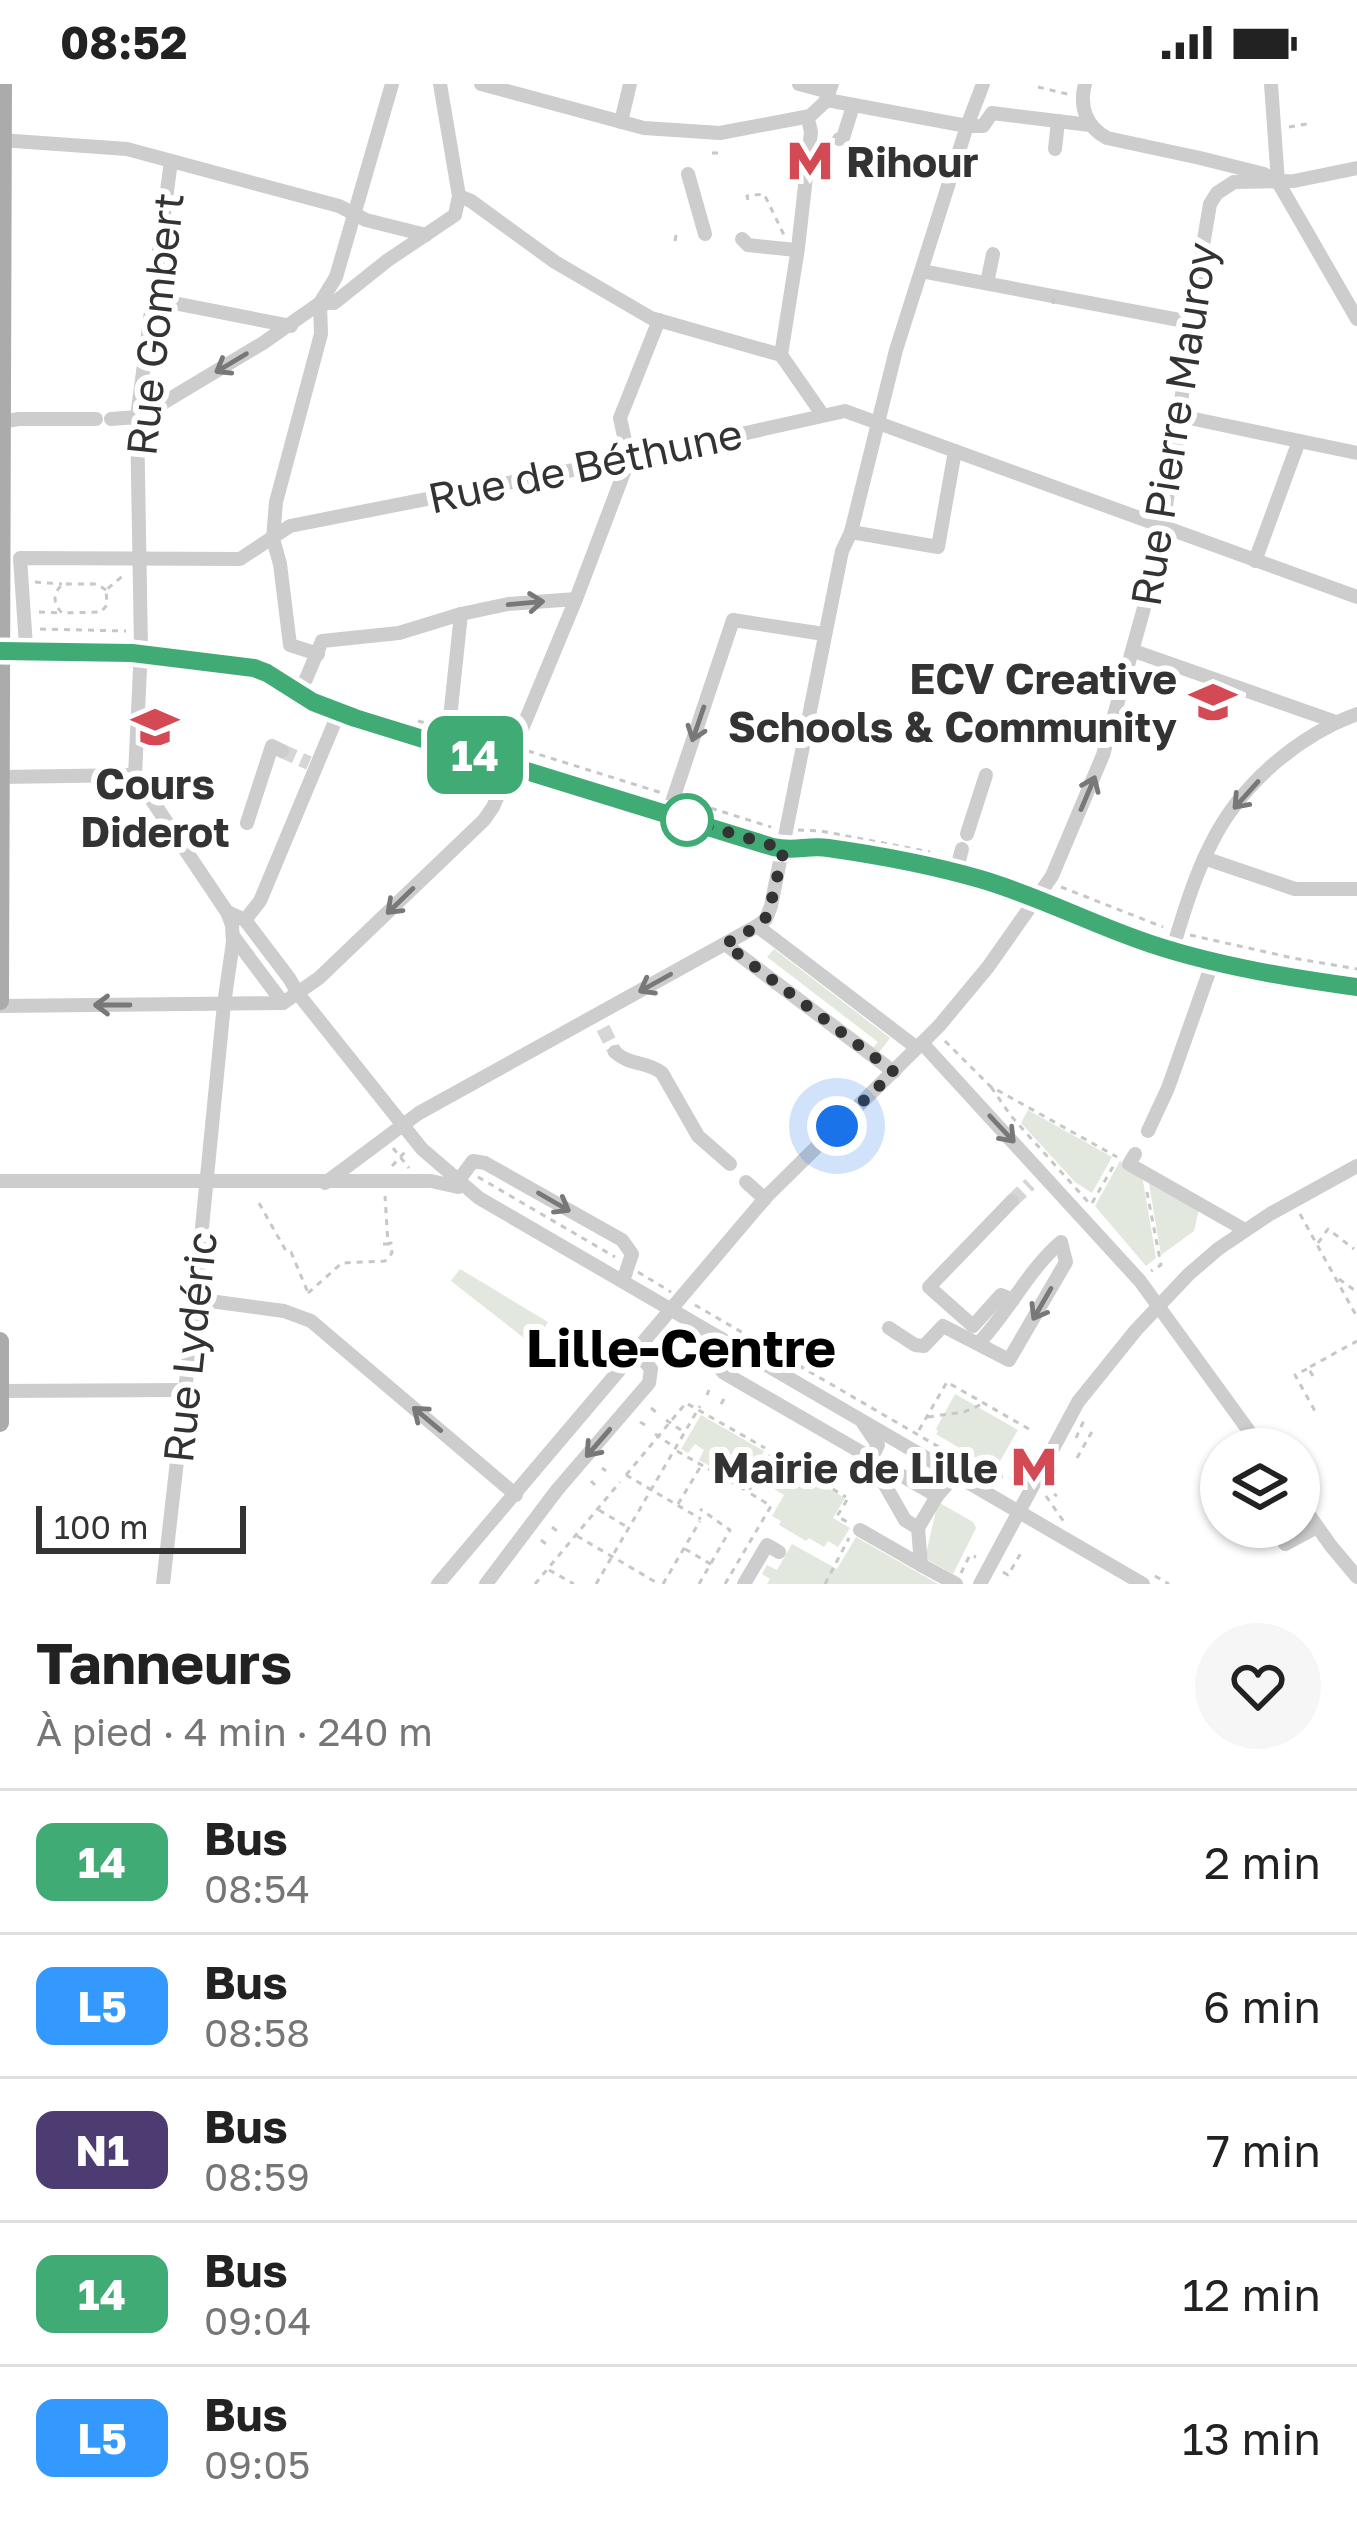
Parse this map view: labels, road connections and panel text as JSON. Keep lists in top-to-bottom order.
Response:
{
  "streets": {
    "street": [
      "Rue Gombert",
      "Rue Pierre Mauroy",
      "Rue de Béthune",
      "Rue Lydéric"
    ]
  },
  "crossings": [
    ["Rue Pierre Mauroy", "Rue de Béthune"]
  ],
  "districts": ["Lille-Centre"],
  "places": {
    "metro station": ["Rihour", "Mairie de Lille"],
    "school or university": ["ECV Creative Schools & Community", "Cours Diderot"]
  },
  "lines": ["bus line 14"],
  "scale_bar": "100 m",
  "page": {
    "status": "08:52",
    "on_map": "14",
    "scale": "100 m",
    "heading": ["Tanneurs", "À pied · 4 min · 240 m"],
    "list": [
      {
        "mark": "14",
        "name": "Bus",
        "note": "08:54",
        "value": "2 min"
      },
      {
        "mark": "L5",
        "name": "Bus",
        "note": "08:58",
        "value": "6 min"
      },
      {
        "mark": "N1",
        "name": "Bus",
        "note": "08:59",
        "value": "7 min"
      },
      {
        "mark": "14",
        "name": "Bus",
        "note": "09:04",
        "value": "12 min"
      },
      {
        "mark": "L5",
        "name": "Bus",
        "note": "09:05",
        "value": "13 min"
      }
    ]
  }
}
